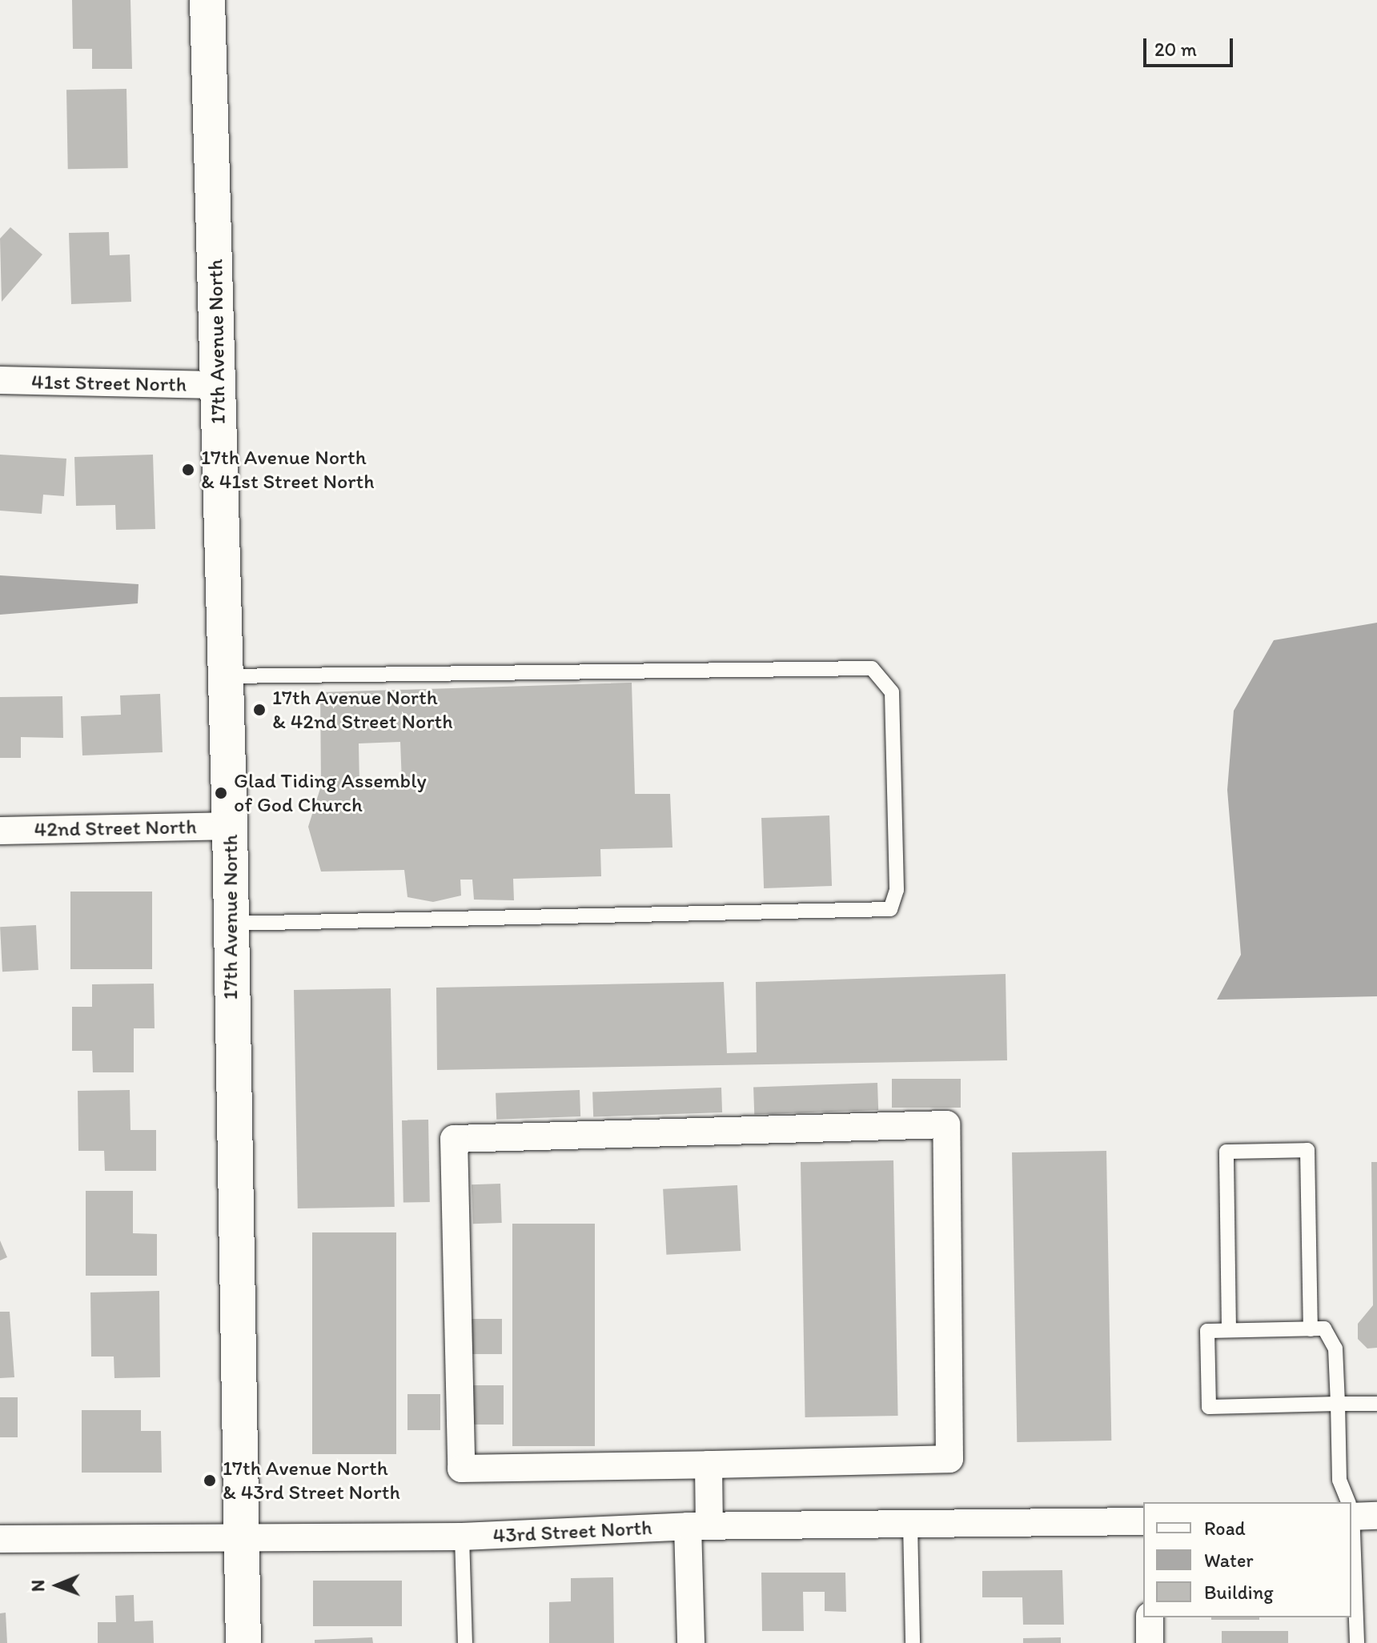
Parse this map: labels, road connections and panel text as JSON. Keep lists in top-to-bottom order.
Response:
{
  "streets": {
    "street": [
      "17th Avenue North",
      "41st Street North",
      "42nd Street North",
      "43rd Street North"
    ]
  },
  "crossings": [
    ["17th Avenue North", "41st Street North"],
    ["17th Avenue North", "42nd Street North"],
    ["17th Avenue North", "43rd Street North"]
  ],
  "places": [
    "17th Avenue North & 41st Street North",
    "17th Avenue North & 42nd Street North",
    "Glad Tiding Assembly of God Church",
    "17th Avenue North & 43rd Street North"
  ],
  "legend": ["Road", "Water", "Building"],
  "scale_bar": "20 m",
  "north": "left"
}
